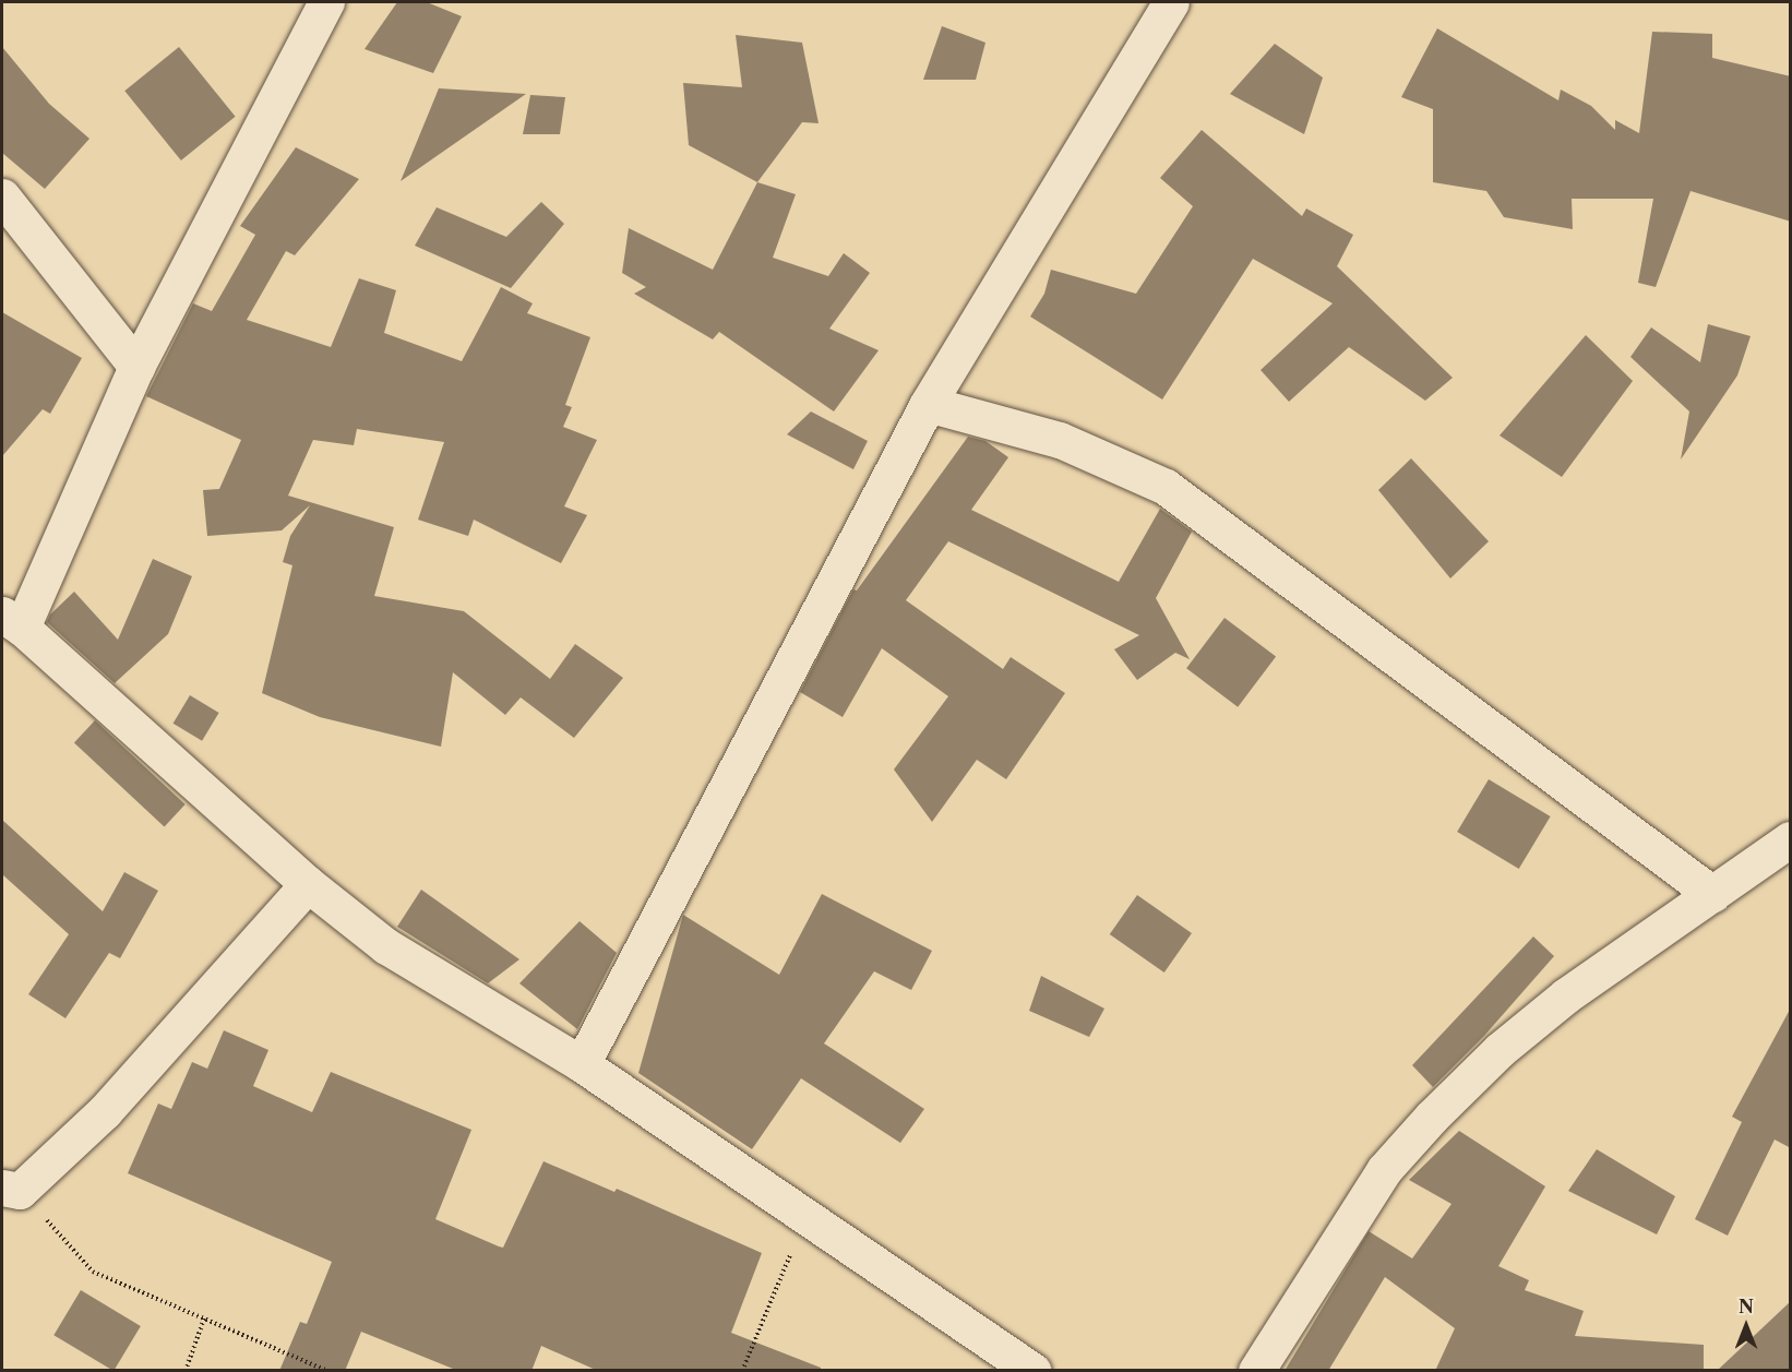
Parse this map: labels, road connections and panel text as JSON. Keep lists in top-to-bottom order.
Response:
{
  "north": "top"
}
